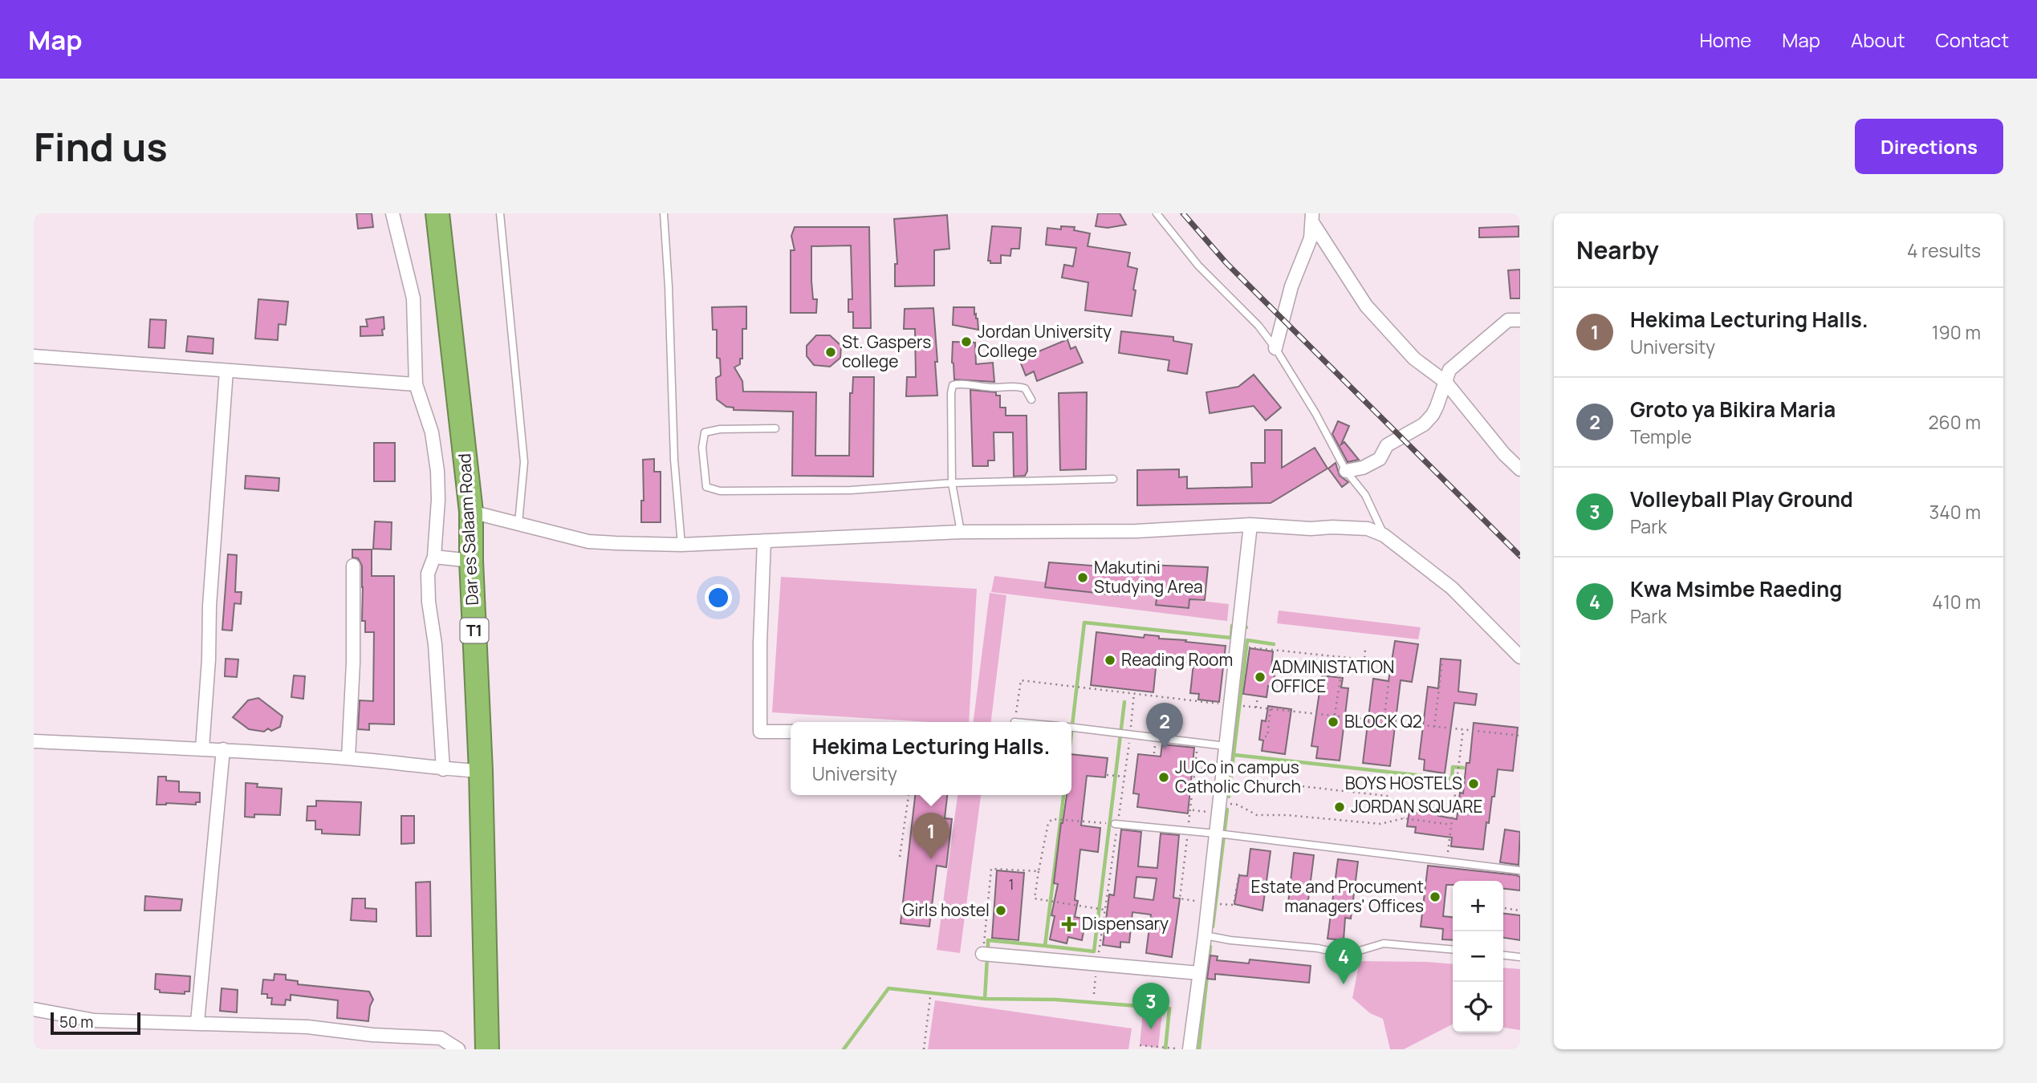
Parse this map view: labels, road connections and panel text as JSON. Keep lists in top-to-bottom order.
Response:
{
  "streets": {
    "highway": ["Dar es Salaam Road", "T1"]
  },
  "places": {
    "other": [
      "Jordan University College",
      "St. Gaspers college",
      "Makutini Studying Area",
      "Reading Room",
      "ADMINISTATION OFFICE",
      "BLOCK Q2",
      "JUCo in campus Catholic Church",
      "BOYS HOSTELS",
      "JORDAN SQUARE",
      "Estate and Procument managers' Offices",
      "Girls hostel"
    ],
    "health": ["Dispensary"]
  },
  "house_numbers": ["1"],
  "scale_bar": "50 m",
  "page": {
    "header": "Map",
    "nav": [
      "Home",
      "Map",
      "About",
      "Contact"
    ],
    "buttons": "Directions",
    "title": "Find us",
    "heading": ["Nearby", "4 results"],
    "list": [
      {
        "mark": "1",
        "name": "Hekima Lecturing Halls.",
        "note": "University",
        "value": "190 m"
      },
      {
        "mark": "2",
        "name": "Groto ya Bikira Maria",
        "note": "Temple",
        "value": "260 m"
      },
      {
        "mark": "3",
        "name": "Volleyball Play Ground",
        "note": "Park",
        "value": "340 m"
      },
      {
        "mark": "4",
        "name": "Kwa Msimbe Raeding",
        "note": "Park",
        "value": "410 m"
      }
    ],
    "pins": [
      "2",
      "1",
      "4",
      "3"
    ],
    "popup": ["Hekima Lecturing Halls.", "University"],
    "map_buttons": ["+", "−"],
    "scale": "50 m"
  }
}
